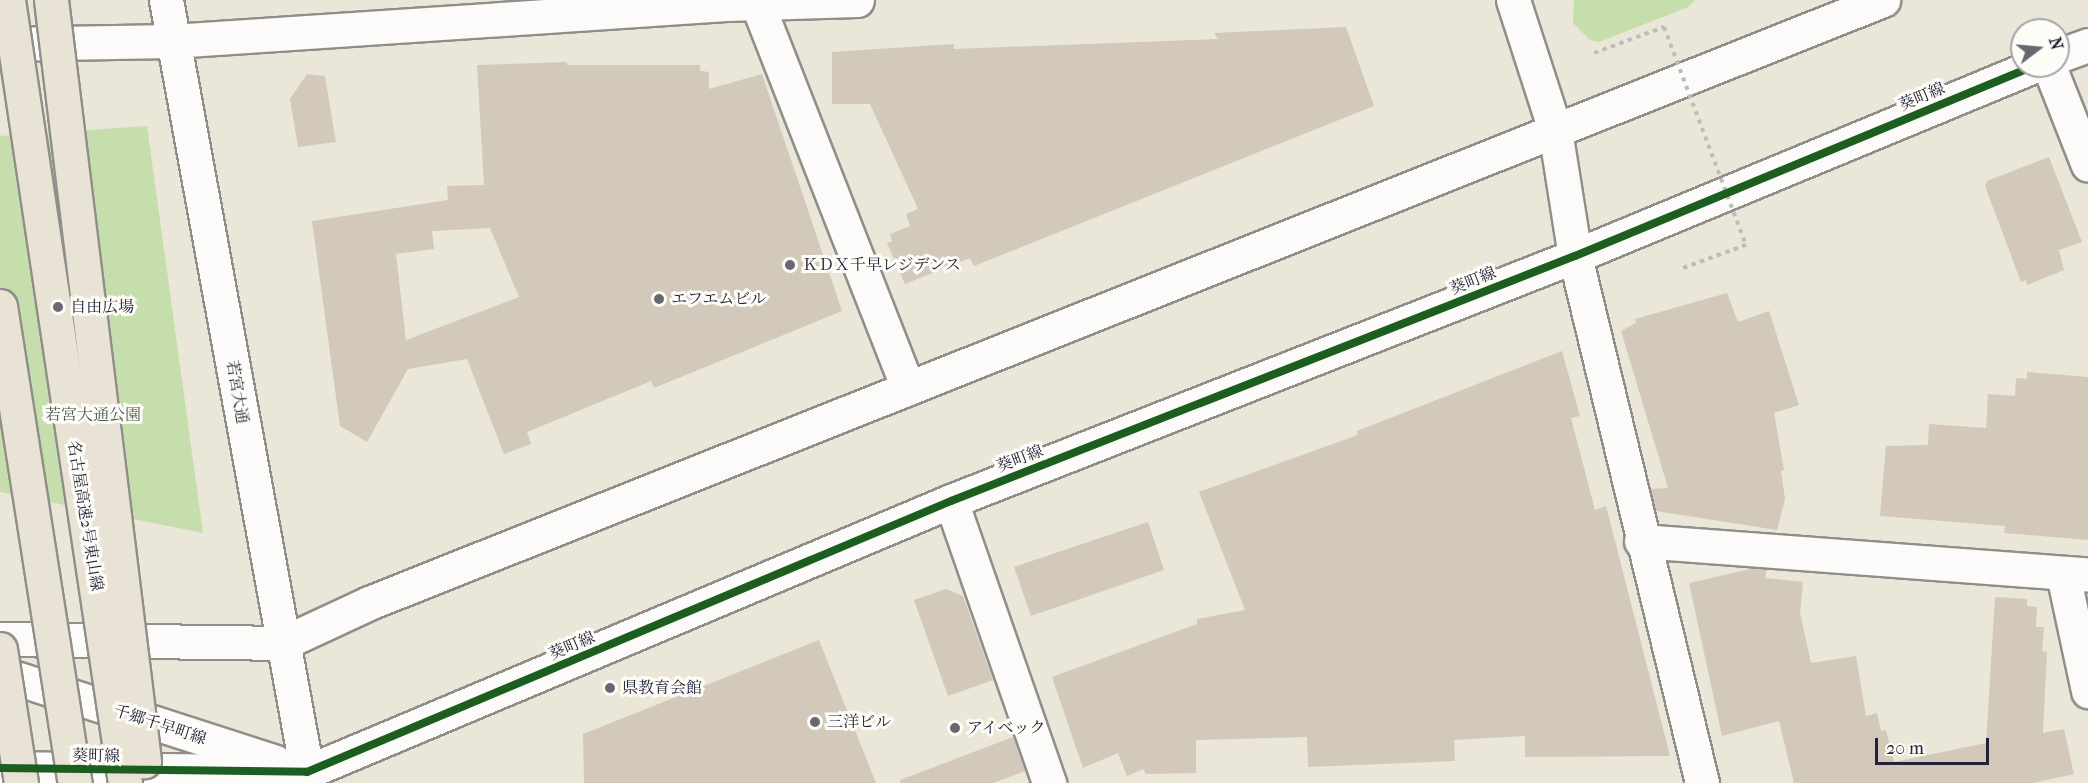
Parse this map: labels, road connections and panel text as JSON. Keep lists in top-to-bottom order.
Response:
{
  "streets": {
    "highway": ["名古屋高速2号東山線"],
    "street": ["葵町線", "若宮大通", "千郷千早町線"]
  },
  "crossings": [
    ["葵町線", "若宮大通"],
    ["葵町線", "千郷千早町線"],
    ["若宮大通", "千郷千早町線"]
  ],
  "parks": ["若宮大通公園"],
  "places": [
    "ＫＤＸ千早レジデンス",
    "エフエムビル",
    "自由広場",
    "県教育会館",
    "三洋ビル",
    "アイベック"
  ],
  "scale_bar": "20 m",
  "north": "right"
}
